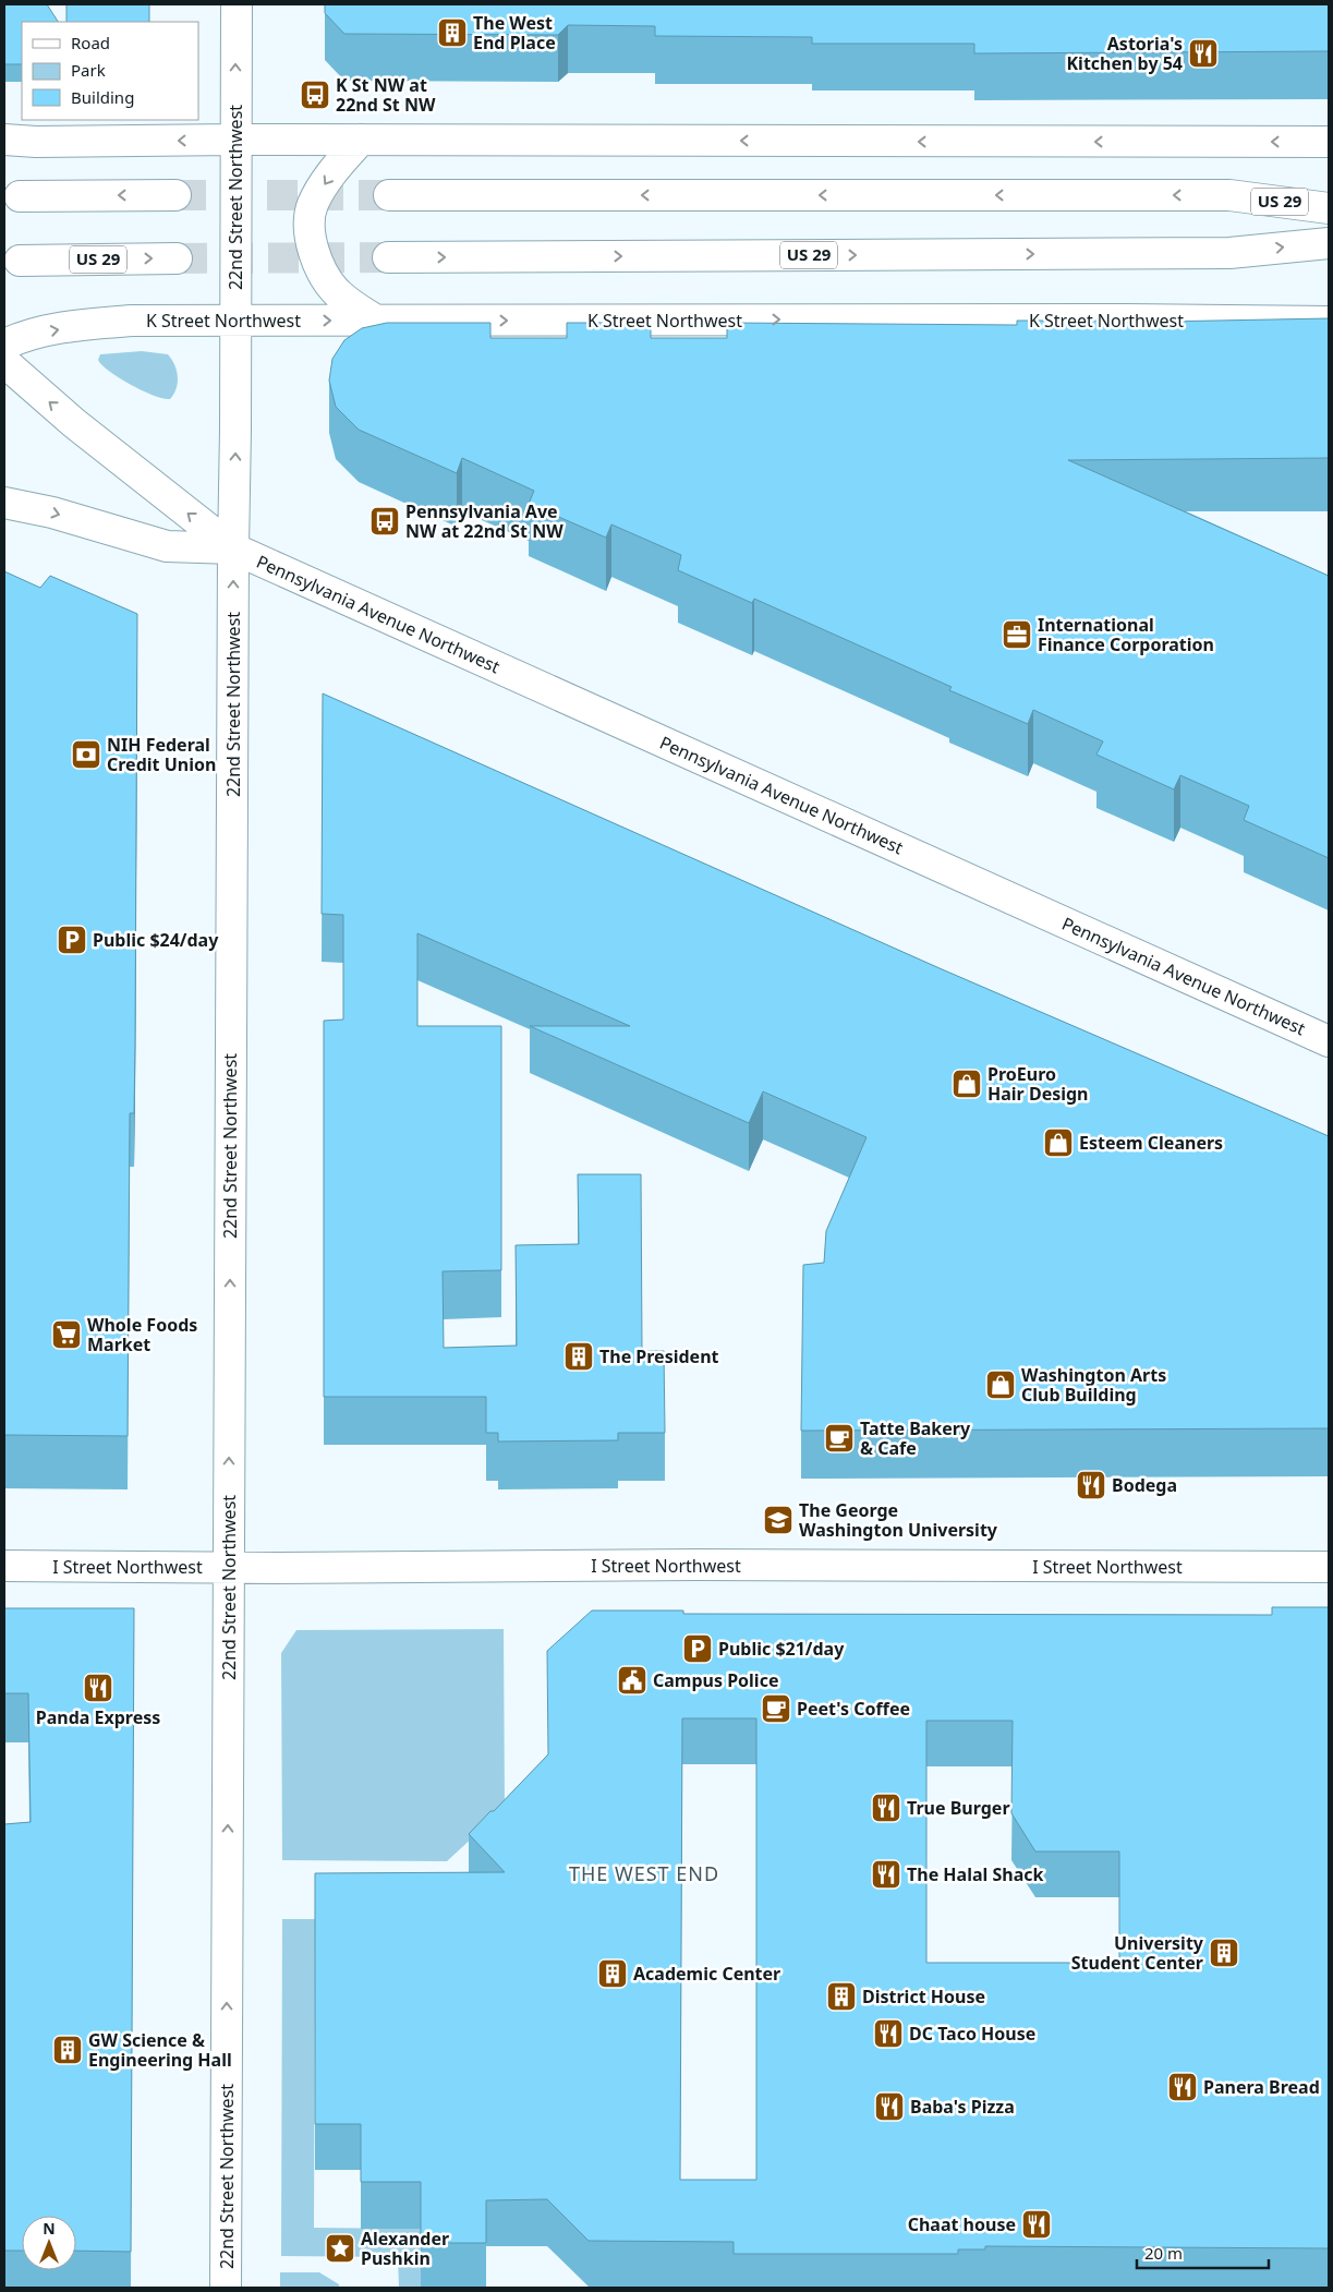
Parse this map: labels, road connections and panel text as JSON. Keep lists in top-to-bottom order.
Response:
{
  "streets": {
    "main road": [
      "22nd Street Northwest",
      "US 29",
      "K Street Northwest",
      "Pennsylvania Avenue Northwest",
      "I Street Northwest"
    ]
  },
  "crossings": [
    ["22nd Street Northwest", "K Street Northwest"],
    ["22nd Street Northwest", "Pennsylvania Avenue Northwest"],
    ["22nd Street Northwest", "I Street Northwest"]
  ],
  "one_way": ["22nd Street Northwest"],
  "districts": ["THE WEST END"],
  "places": {
    "building": [
      "The West End Place",
      "The President",
      "University Student Center",
      "Academic Center",
      "District House",
      "GW Science & Engineering Hall"
    ],
    "restaurant": [
      "Astoria's Kitchen by 54",
      "Bodega",
      "Panda Express",
      "True Burger",
      "The Halal Shack",
      "DC Taco House",
      "Panera Bread",
      "Baba's Pizza",
      "Chaat house"
    ],
    "bus stop": ["K St NW at 22nd St NW", "Pennsylvania Ave NW at 22nd St NW"],
    "office": ["International Finance Corporation"],
    "bank": ["NIH Federal Credit Union"],
    "parking": ["Public $24/day", "Public $21/day"],
    "shop": ["ProEuro Hair Design", "Esteem Cleaners", "Washington Arts Club Building"],
    "supermarket": ["Whole Foods Market"],
    "cafe": ["Tatte Bakery & Cafe", "Peet's Coffee"],
    "school or university": ["The George Washington University"],
    "public building": ["Campus Police"],
    "place": ["Alexander Pushkin"]
  },
  "legend": ["Road", "Park", "Building"],
  "scale_bar": "20 m",
  "north": "top"
}
